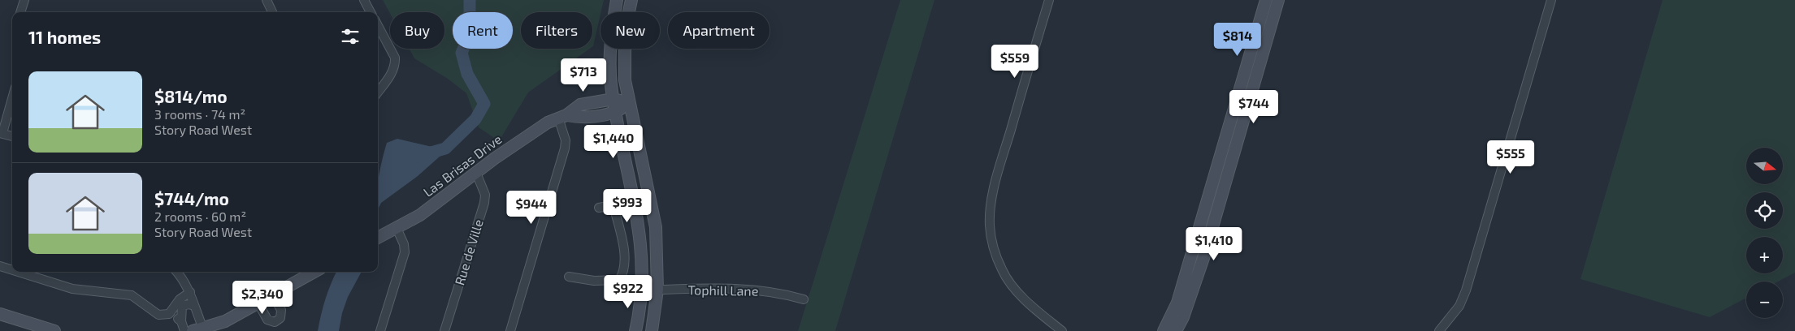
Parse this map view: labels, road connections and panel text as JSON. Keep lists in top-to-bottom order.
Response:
{
  "streets": {
    "street": ["Las Brisas Drive", "Rue de Ville", "Tophill Lane"]
  },
  "crossings": [
    ["Las Brisas Drive", "Rue de Ville"]
  ],
  "north": "right",
  "page": {
    "chip": [
      "Buy",
      "Rent",
      "Filters",
      "New",
      "Apartment"
    ],
    "heading": "11 homes",
    "price": [
      "$814",
      "$559",
      "$713",
      "$744",
      "$1,440",
      "$555",
      "$993",
      "$944",
      "$1,410",
      "$922",
      "$2,340"
    ],
    "list": [
      {
        "name": "$814/mo",
        "note": "3 rooms · 74 m² · Story Road West"
      },
      {
        "name": "$744/mo",
        "note": "2 rooms · 60 m² · Story Road West"
      }
    ],
    "map_buttons": ["+", "−"]
  }
}
